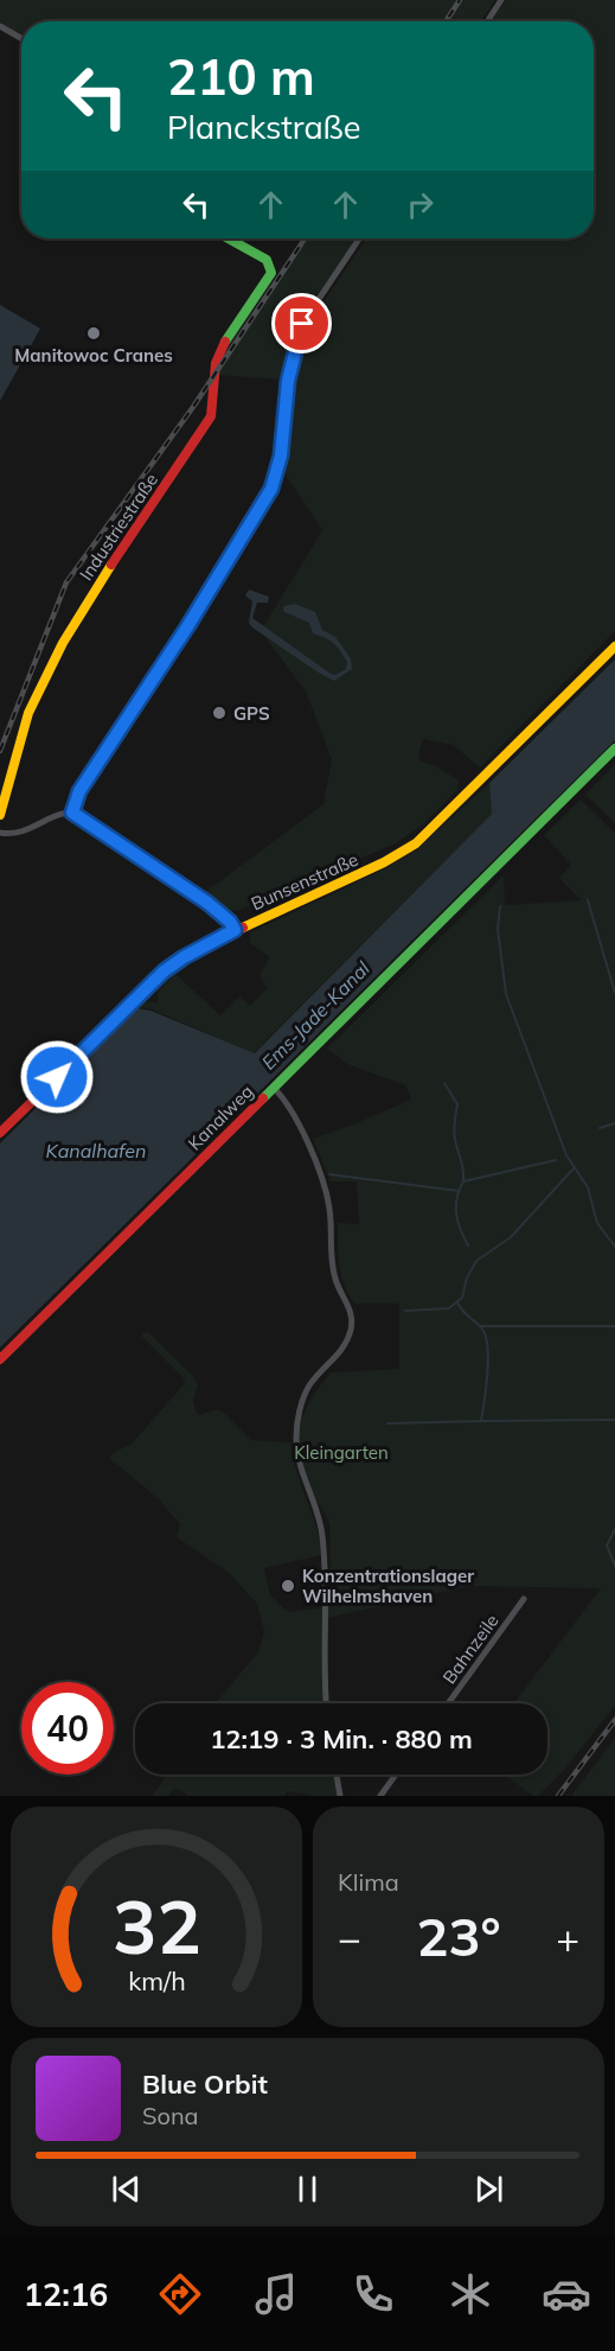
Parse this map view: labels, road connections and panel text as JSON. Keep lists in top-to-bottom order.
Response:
{
  "streets": {
    "street": [
      "Industriestraße",
      "Bunsenstraße",
      "Kanalweg",
      "Bahnzeile"
    ]
  },
  "water": ["Ems-Jade-Kanal", "Kanalhafen"],
  "parks": ["Kleingarten"],
  "places": ["Manitowoc Cranes", "GPS", "Konzentrationslager Wilhelmshaven"],
  "page": {
    "turn": ["210 m", "Planckstraße"],
    "limit": "40",
    "trip": "12:19 · 3 Min. · 880 m",
    "tile": "Klima",
    "heat": ["−", "23°", "+"],
    "song": ["Blue Orbit", "Sona"],
    "tabs": "12:16",
    "gauge": ["32", "km/h"]
  }
}
